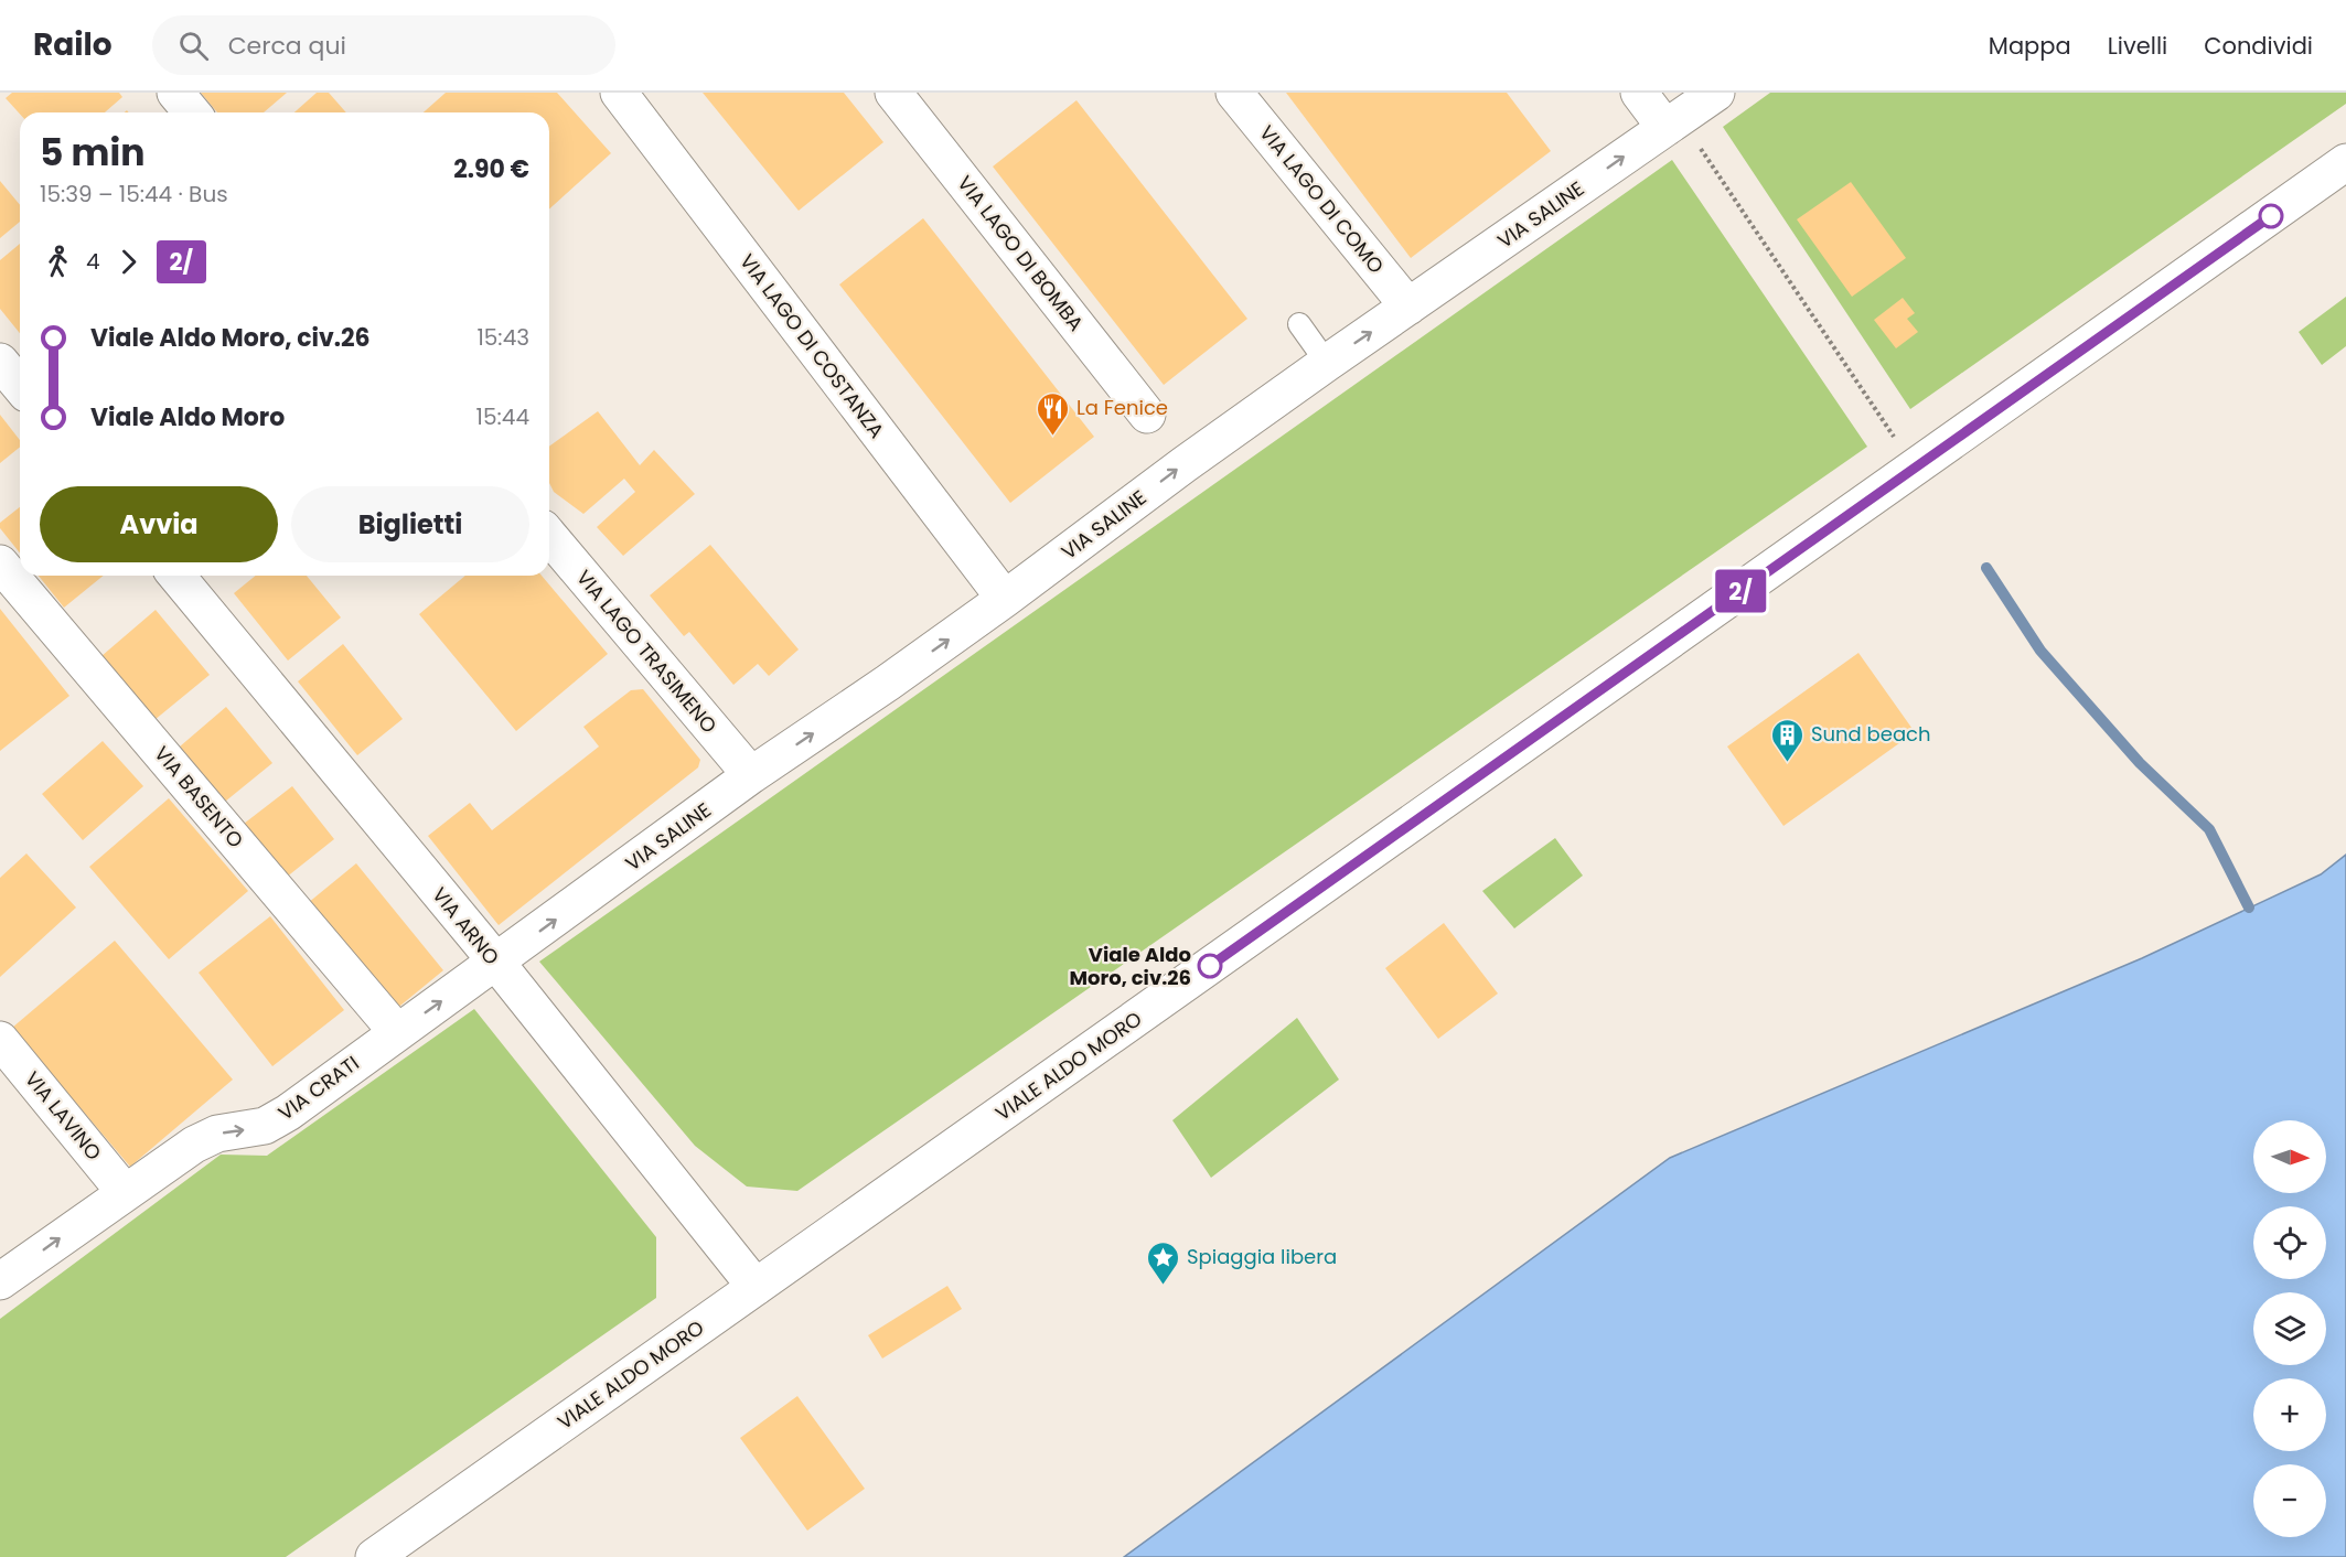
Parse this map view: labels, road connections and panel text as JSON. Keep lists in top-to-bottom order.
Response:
{
  "streets": {
    "street": [
      "VIA LAGO DI COMO",
      "VIA SALINE",
      "VIA LAGO DI BOMBA",
      "VIA LAGO DI COSTANZA",
      "VIA LAGO TRASIMENO",
      "VIA BASENTO",
      "VIA ARNO",
      "VIALE ALDO MORO",
      "VIA CRATI",
      "VIA LAVINO"
    ]
  },
  "crossings": [
    ["VIA LAGO DI COMO", "VIA SALINE"],
    ["VIA SALINE", "VIA LAGO DI COSTANZA"],
    ["VIA SALINE", "VIA LAGO TRASIMENO"],
    ["VIA SALINE", "VIA ARNO"],
    ["VIA SALINE", "VIA CRATI"],
    ["VIA BASENTO", "VIA CRATI"],
    ["VIA ARNO", "VIALE ALDO MORO"],
    ["VIA ARNO", "VIA CRATI"],
    ["VIA CRATI", "VIA LAVINO"]
  ],
  "one_way": ["VIA SALINE", "VIA CRATI"],
  "places": {
    "restaurant": ["La Fenice"],
    "building": ["Sund beach"],
    "other": ["Viale Aldo Moro, civ.26"],
    "place": ["Spiaggia libera"]
  },
  "lines": ["bus line 2/"],
  "north": "right",
  "page": {
    "header": "Railo",
    "search": "Cerca qui",
    "nav": ["Mappa", "Livelli", "Condividi"],
    "on_map": "2/",
    "heading": ["5 min", "15:39 – 15:44 · Bus", "2.90 €"],
    "legs": ["4", "2/"],
    "list": [
      {
        "name": "Viale Aldo Moro, civ.26",
        "value": "15:43"
      },
      {
        "name": "Viale Aldo Moro",
        "value": "15:44"
      }
    ],
    "buttons": ["Avvia", "Biglietti"],
    "map_buttons": ["+", "−"]
  }
}
